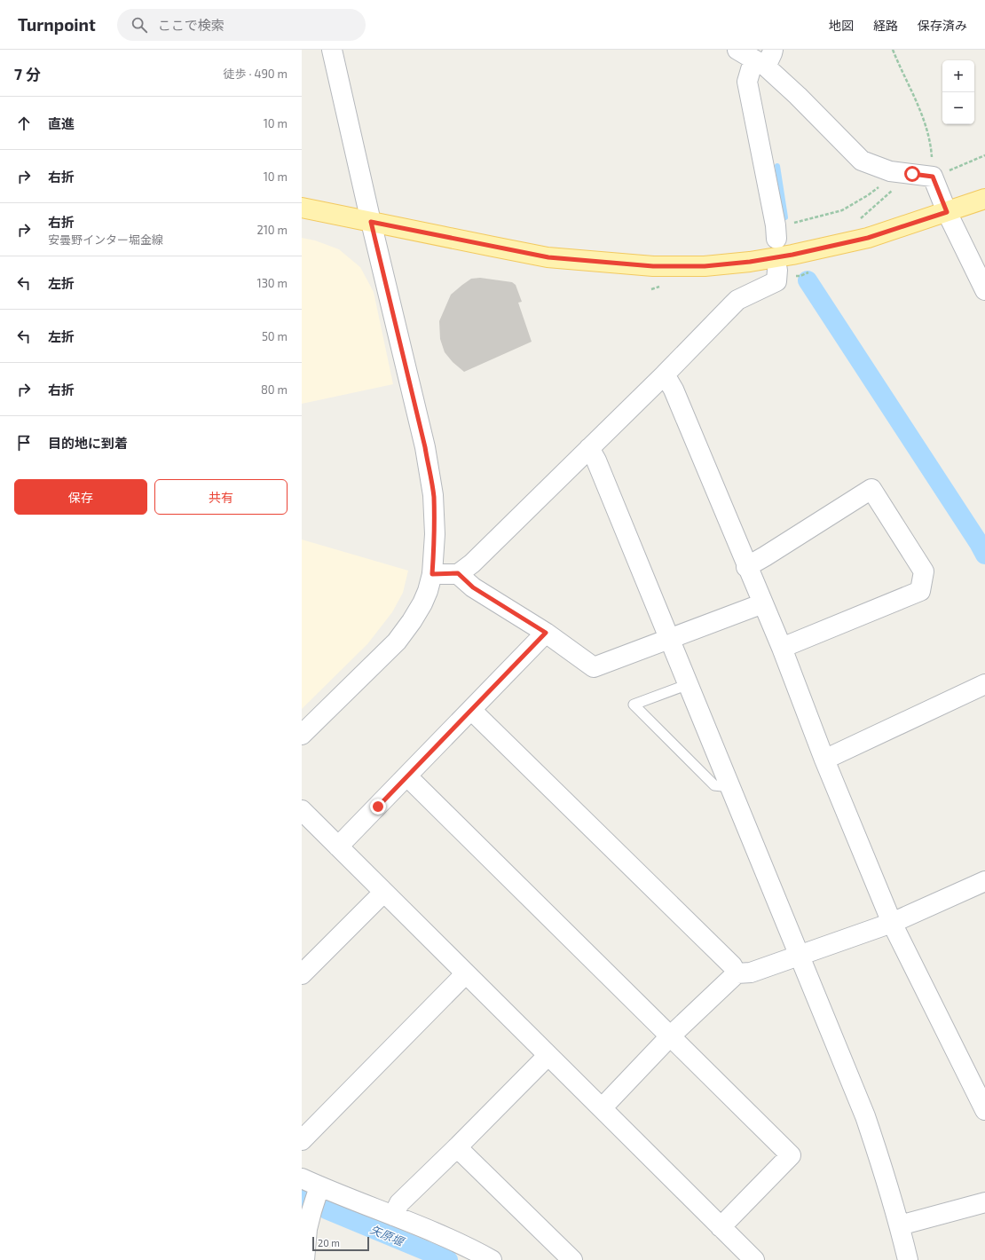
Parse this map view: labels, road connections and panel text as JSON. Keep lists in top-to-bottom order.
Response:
{
  "water": ["矢原堰"],
  "scale_bar": "20 m",
  "page": {
    "header": "Turnpoint",
    "search": "ここで検索",
    "nav": ["地図", "経路", "保存済み"],
    "heading": ["7 分", "徒歩 · 490 m"],
    "map_buttons": ["+", "−"],
    "list": [
      ["直進", "10 m"],
      ["右折", "10 m"],
      ["右折", "安曇野インター堀金線", "210 m"],
      ["左折", "130 m"],
      ["左折", "50 m"],
      ["右折", "80 m"],
      "目的地に到着"
    ],
    "buttons": ["保存", "共有"],
    "scale": "20 m"
  }
}
